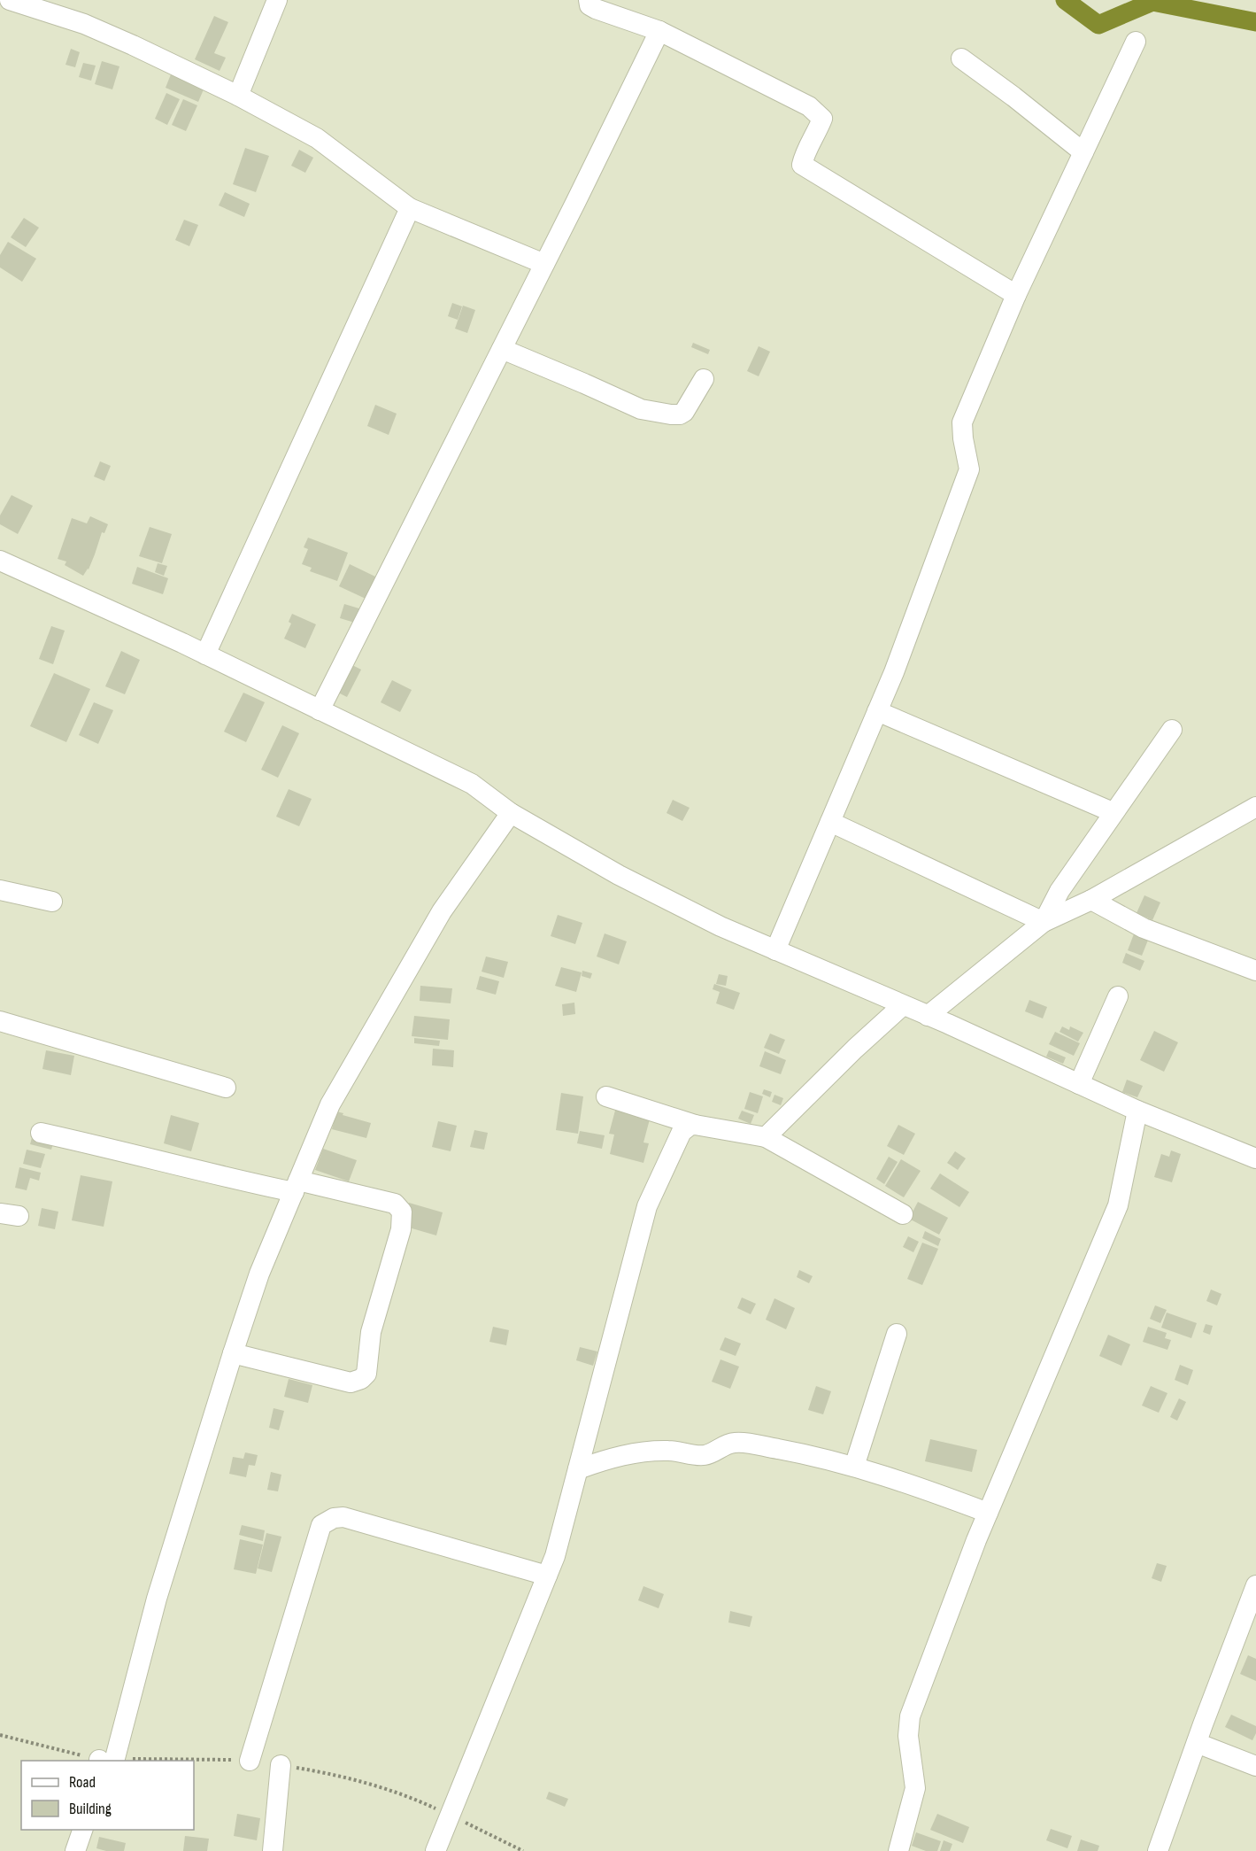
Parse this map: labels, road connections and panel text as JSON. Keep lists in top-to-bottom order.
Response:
{
  "legend": ["Road", "Building"]
}
